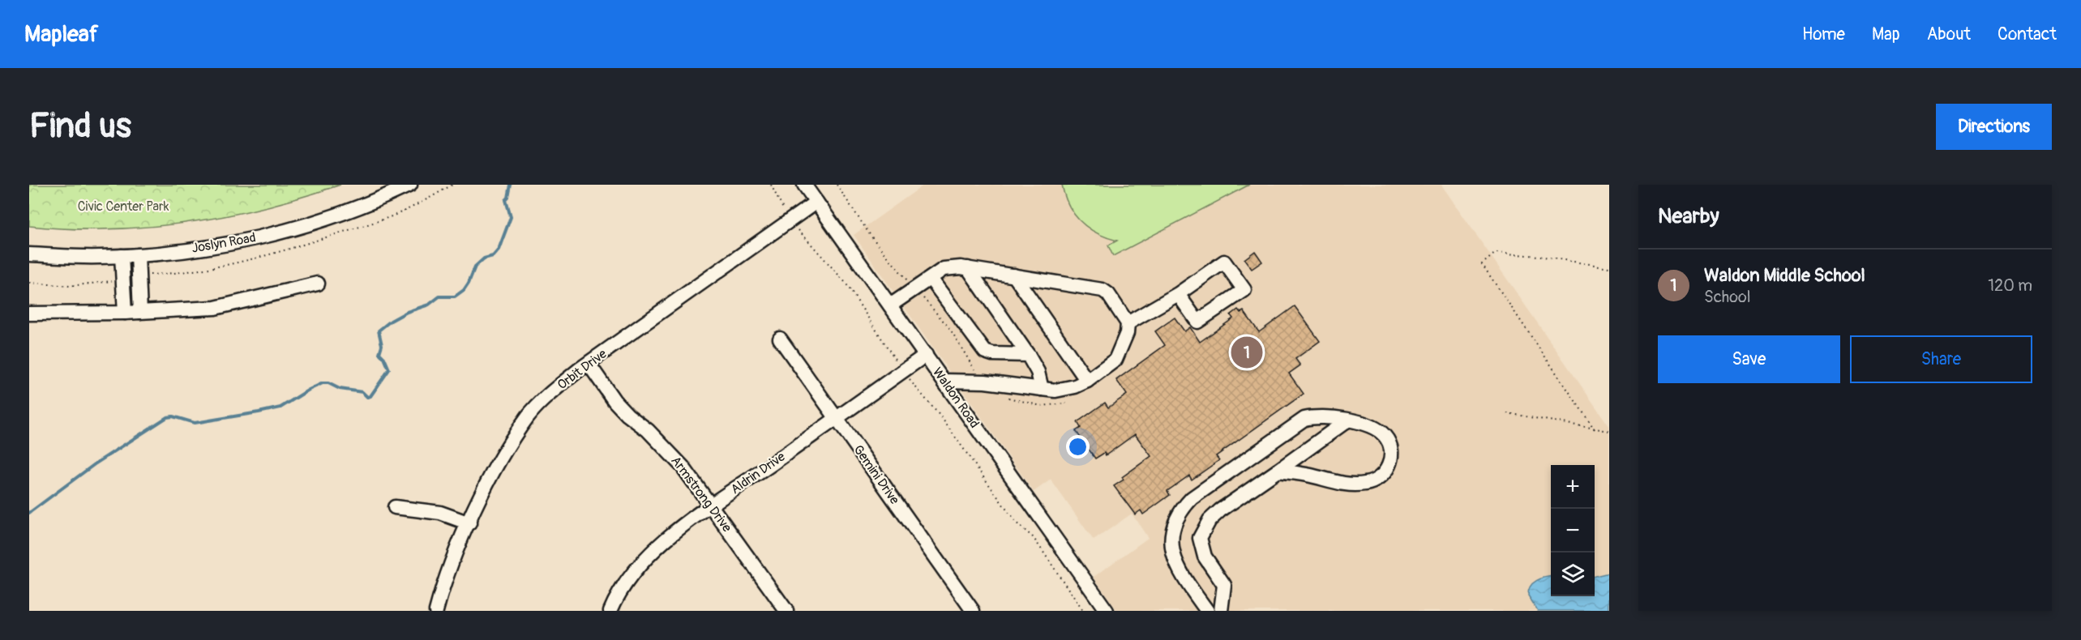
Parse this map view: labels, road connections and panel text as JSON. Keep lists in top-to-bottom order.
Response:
{
  "streets": {
    "street": [
      "Joslyn Road",
      "Orbit Drive",
      "Waldon Road",
      "Aldrin Drive",
      "Gemini Drive",
      "Armstrong Drive"
    ]
  },
  "crossings": [
    ["Orbit Drive", "Waldon Road"],
    ["Orbit Drive", "Armstrong Drive"],
    ["Waldon Road", "Aldrin Drive"],
    ["Aldrin Drive", "Gemini Drive"],
    ["Aldrin Drive", "Armstrong Drive"]
  ],
  "parks": ["Civic Center Park"],
  "page": {
    "header": "Mapleaf",
    "nav": [
      "Home",
      "Map",
      "About",
      "Contact"
    ],
    "buttons": [
      "Directions",
      ["Save", "Share"]
    ],
    "title": "Find us",
    "heading": "Nearby",
    "list": [
      {
        "mark": "1",
        "name": "Waldon Middle School",
        "note": "School",
        "value": "120 m"
      }
    ],
    "pins": "1",
    "map_buttons": ["+", "−"]
  }
}
